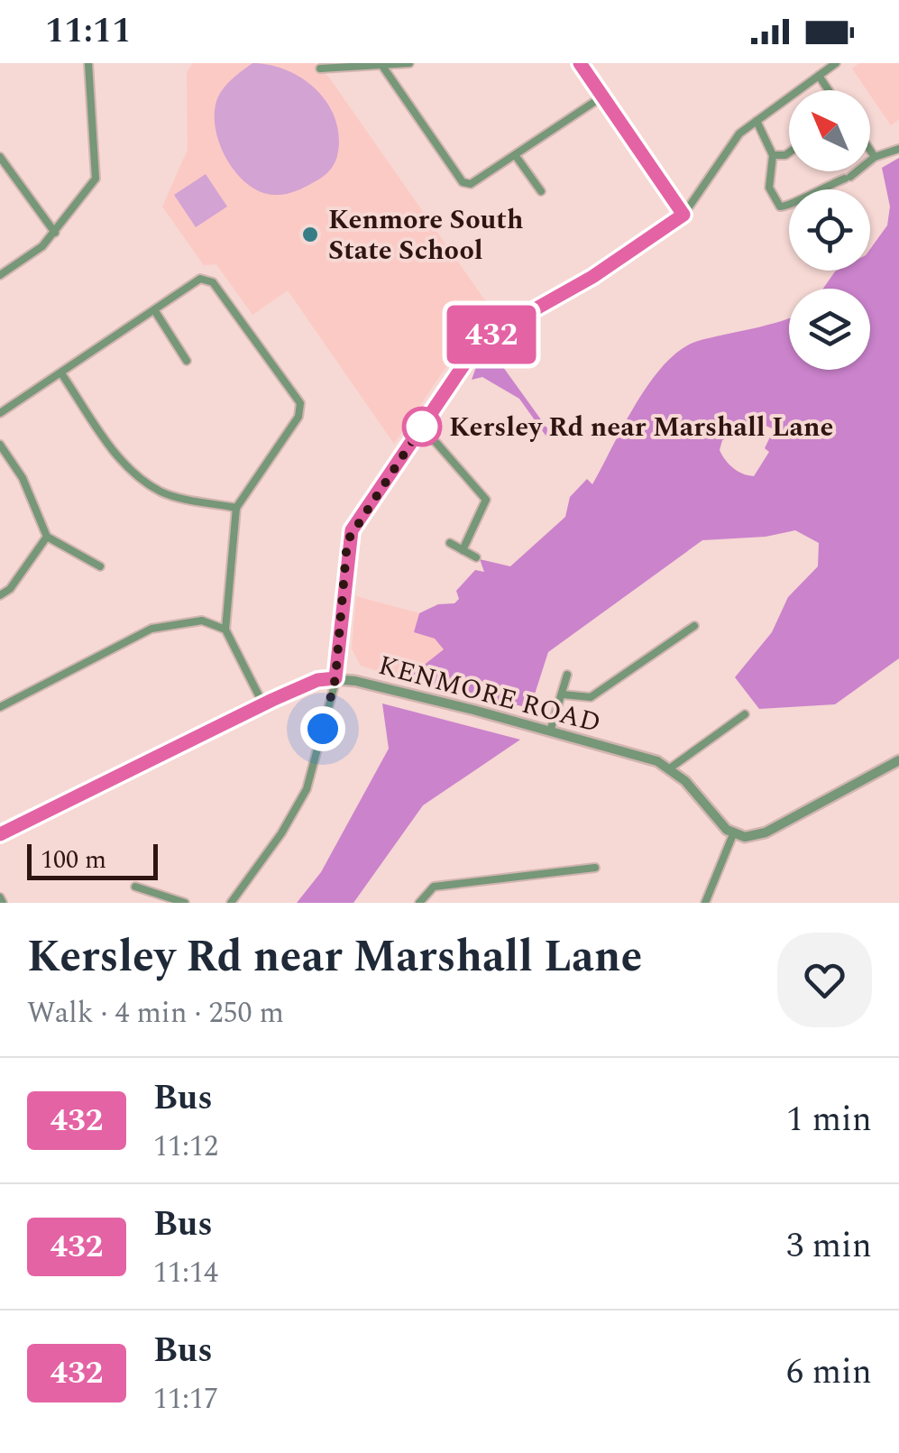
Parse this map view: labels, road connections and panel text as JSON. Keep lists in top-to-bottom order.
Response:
{
  "streets": {
    "street": ["KENMORE ROAD"]
  },
  "places": ["Kenmore South State School", "Kersley Rd near Marshall Lane"],
  "lines": ["bus line 432"],
  "scale_bar": "100 m",
  "north": "top left",
  "page": {
    "status": "11:11",
    "on_map": "432",
    "scale": "100 m",
    "heading": ["Kersley Rd near Marshall Lane", "Walk · 4 min · 250 m"],
    "list": [
      {
        "mark": "432",
        "name": "Bus",
        "note": "11:12",
        "value": "1 min"
      },
      {
        "mark": "432",
        "name": "Bus",
        "note": "11:14",
        "value": "3 min"
      },
      {
        "mark": "432",
        "name": "Bus",
        "note": "11:17",
        "value": "6 min"
      }
    ]
  }
}
